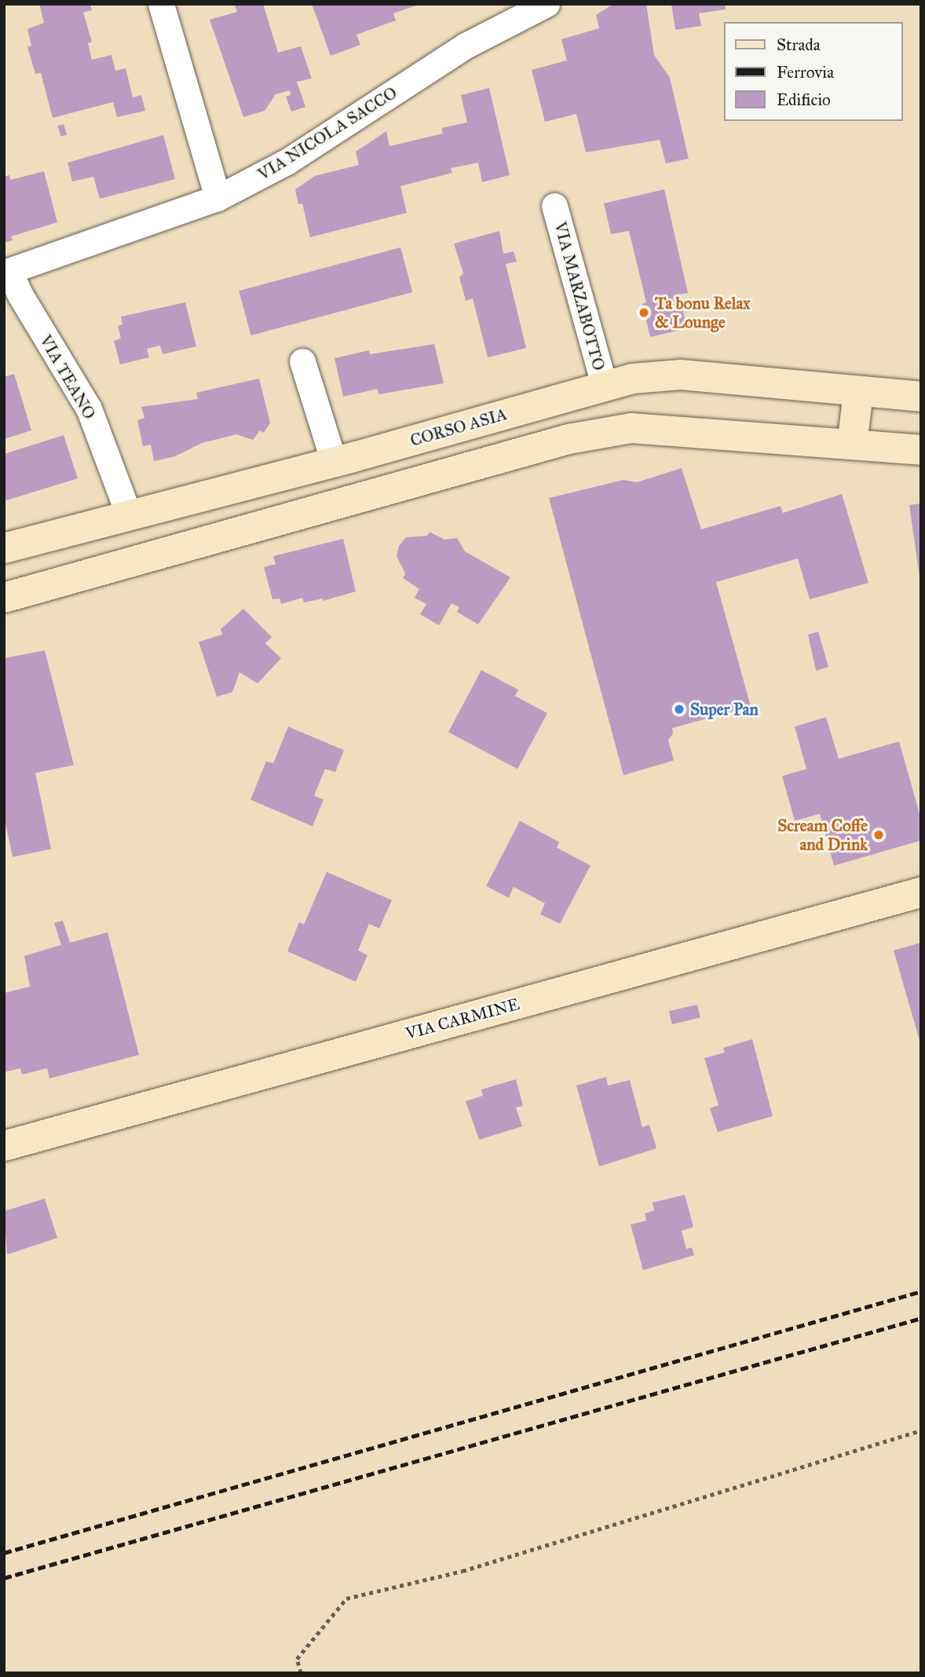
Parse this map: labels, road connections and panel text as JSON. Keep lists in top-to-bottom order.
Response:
{
  "streets": {
    "street": [
      "VIA NICOLA SACCO",
      "VIA MARZABOTTO",
      "VIA TEANO",
      "CORSO ASIA",
      "VIA CARMINE"
    ]
  },
  "crossings": [
    ["VIA NICOLA SACCO", "VIA TEANO"],
    ["VIA MARZABOTTO", "CORSO ASIA"],
    ["VIA TEANO", "CORSO ASIA"]
  ],
  "places": ["Ta bonu Relax & Lounge", "Super Pan", "Scream Coffe and Drink"],
  "legend": ["Strada", "Ferrovia", "Edificio"]
}
